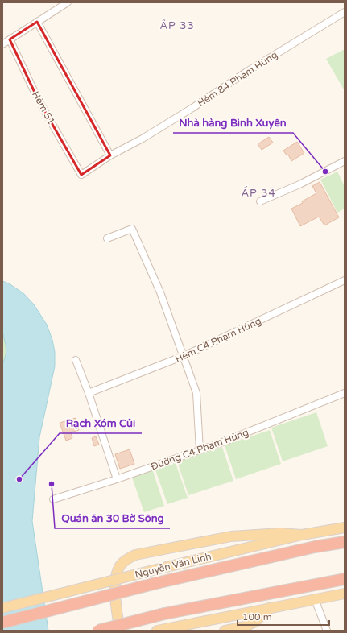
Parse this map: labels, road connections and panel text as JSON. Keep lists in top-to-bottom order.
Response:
{
  "streets": {
    "highway": ["Nguyễn Văn Linh"],
    "street": [
      "Hẻm 84 Phạm Hùng",
      "Hẻm 51",
      "Hẻm C4 Phạm Hùng",
      "Đường C4 Phạm Hủng"
    ]
  },
  "crossings": [
    ["Hẻm 84 Phạm Hùng", "Hẻm 51"]
  ],
  "districts": ["ẤP 33", "ẤP 34"],
  "places": ["Nhà hàng Bình Xuyên", "Rạch Xóm Củi", "Quán ăn 30 Bờ Sông"],
  "scale_bar": "100 m"
}
